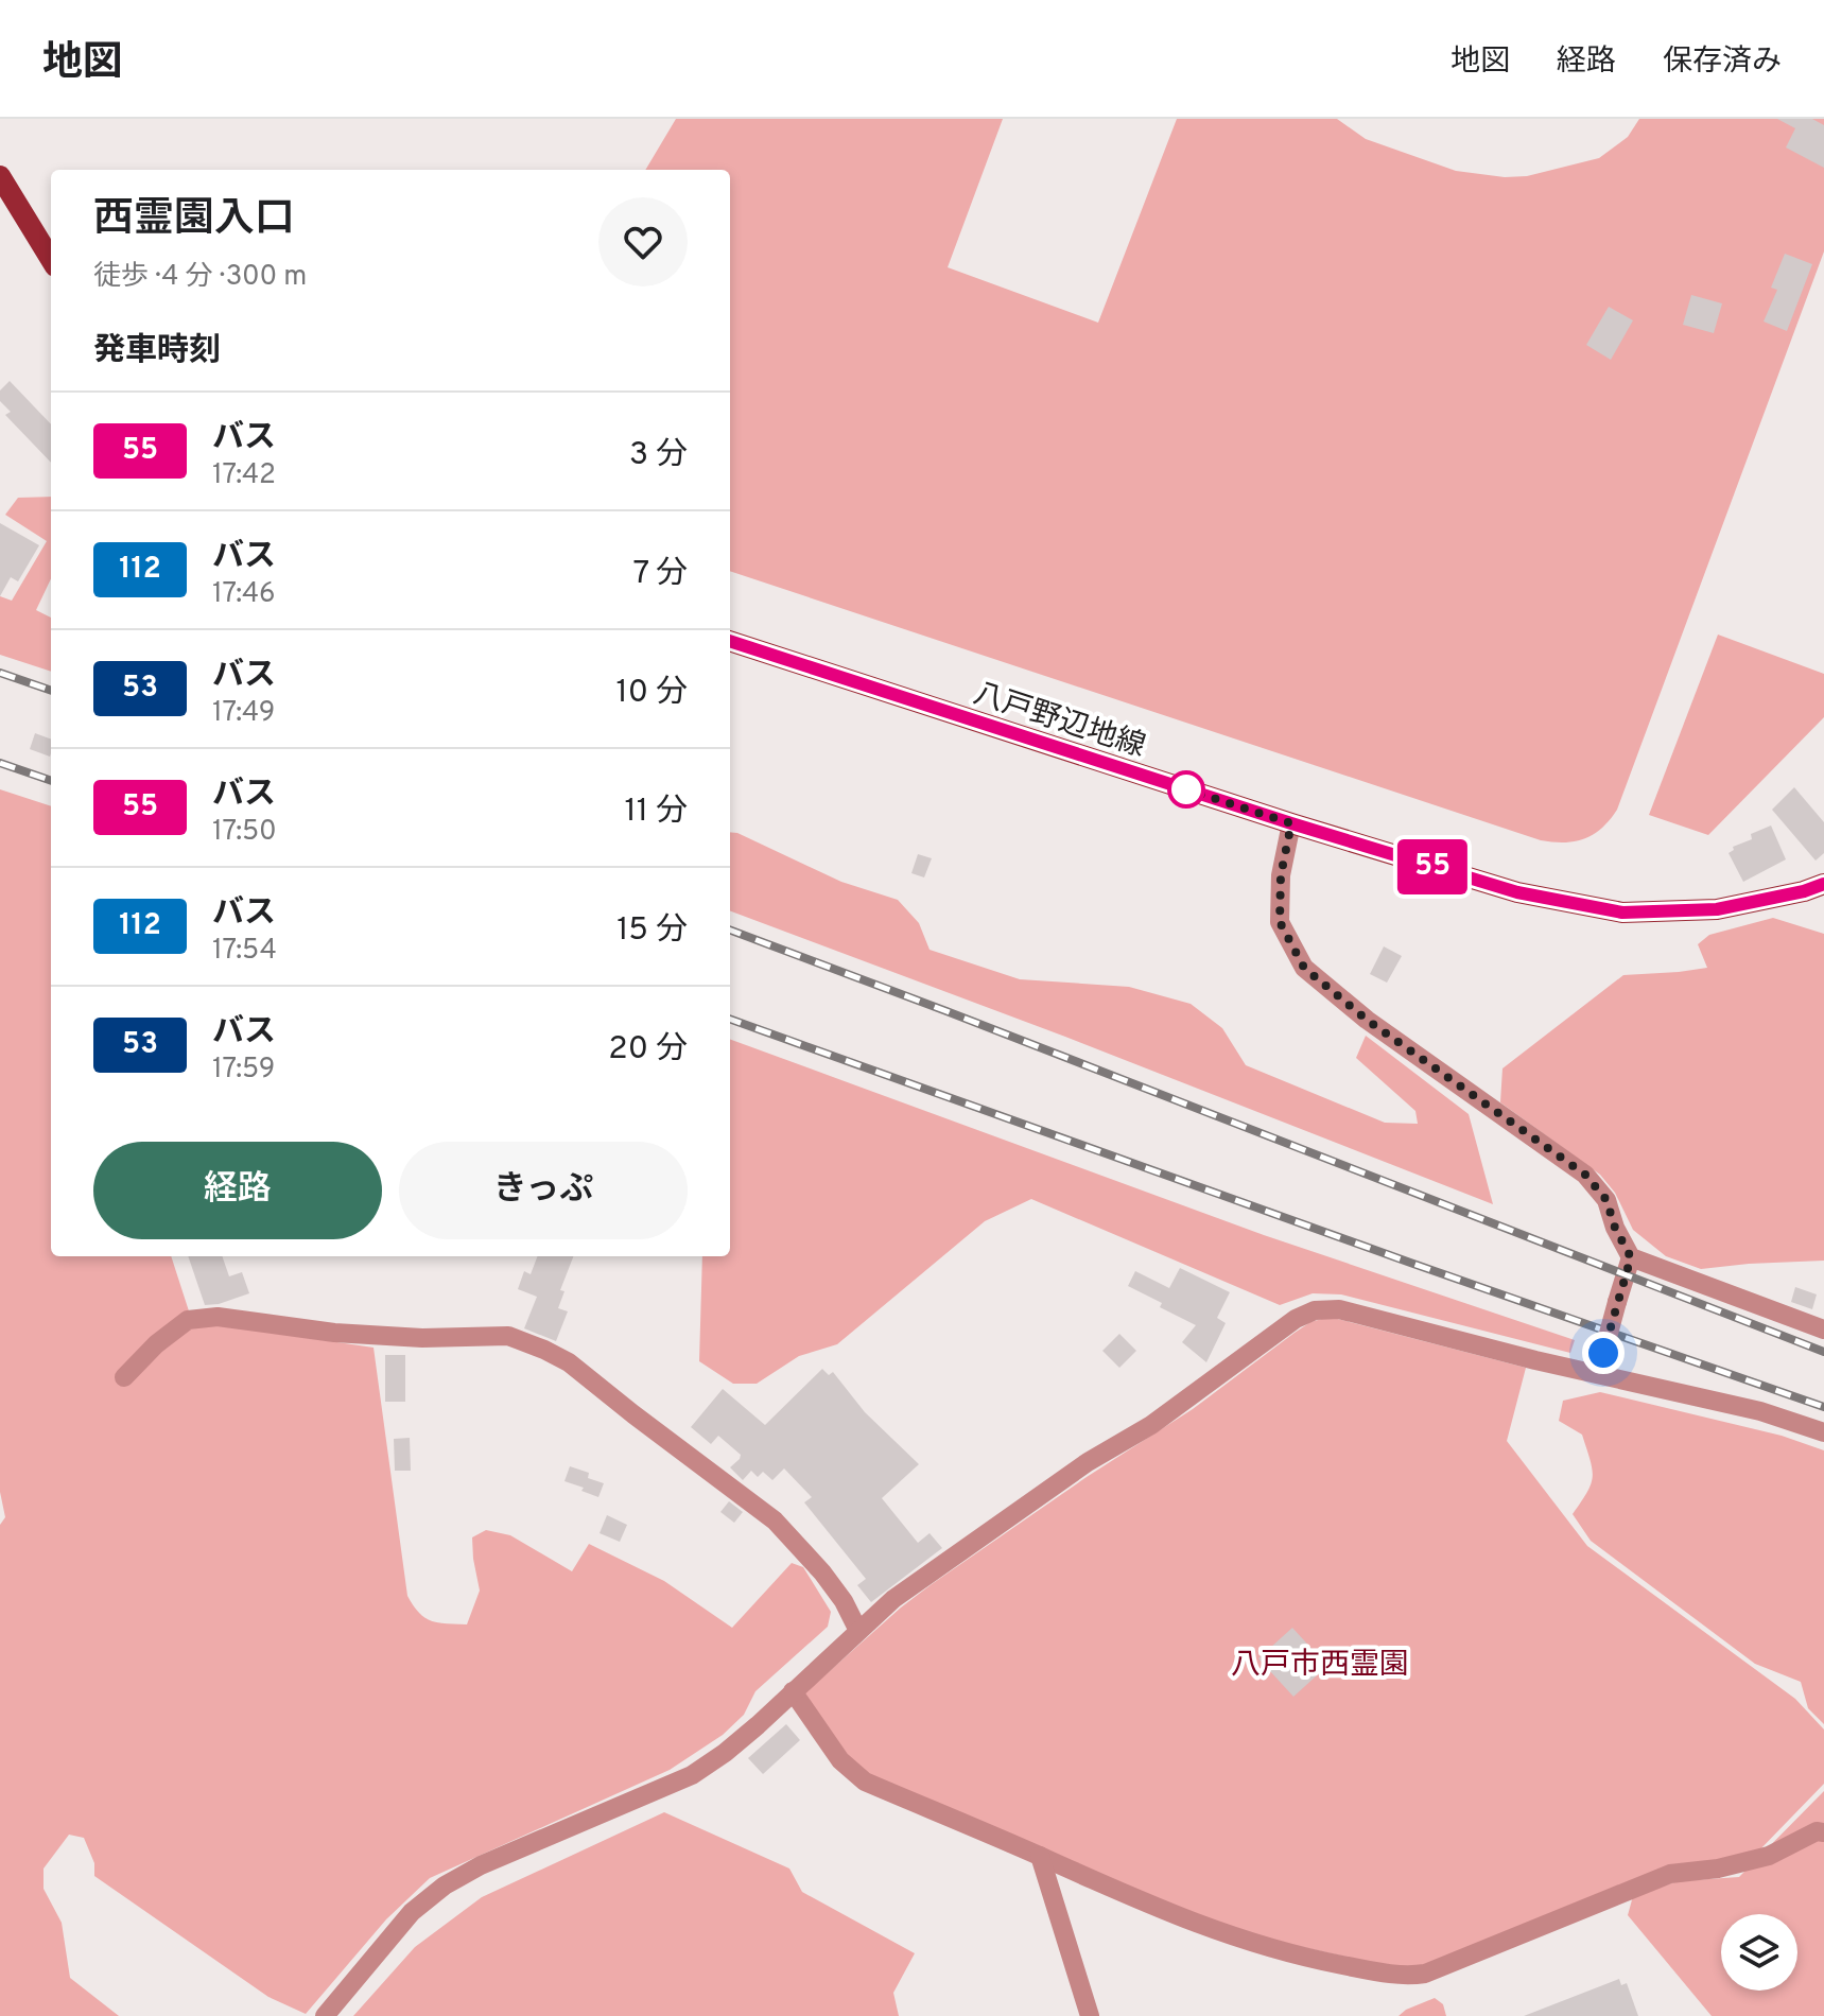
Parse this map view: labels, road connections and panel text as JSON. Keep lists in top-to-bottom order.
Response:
{
  "streets": {
    "main road": ["八戸野辺地線"]
  },
  "parks": ["八戸市西霊園"],
  "lines": ["bus line 55"],
  "page": {
    "header": "地図",
    "nav": ["地図", "経路", "保存済み"],
    "on_map": "55",
    "heading": [
      ["西霊園入口", "徒歩 · 4 分 · 300 m"],
      "発車時刻"
    ],
    "list": [
      {
        "mark": "55",
        "name": "バス",
        "note": "17:42",
        "value": "3 分"
      },
      {
        "mark": "112",
        "name": "バス",
        "note": "17:46",
        "value": "7 分"
      },
      {
        "mark": "53",
        "name": "バス",
        "note": "17:49",
        "value": "10 分"
      },
      {
        "mark": "55",
        "name": "バス",
        "note": "17:50",
        "value": "11 分"
      },
      {
        "mark": "112",
        "name": "バス",
        "note": "17:54",
        "value": "15 分"
      },
      {
        "mark": "53",
        "name": "バス",
        "note": "17:59",
        "value": "20 分"
      }
    ],
    "buttons": ["経路", "きっぷ"]
  }
}
